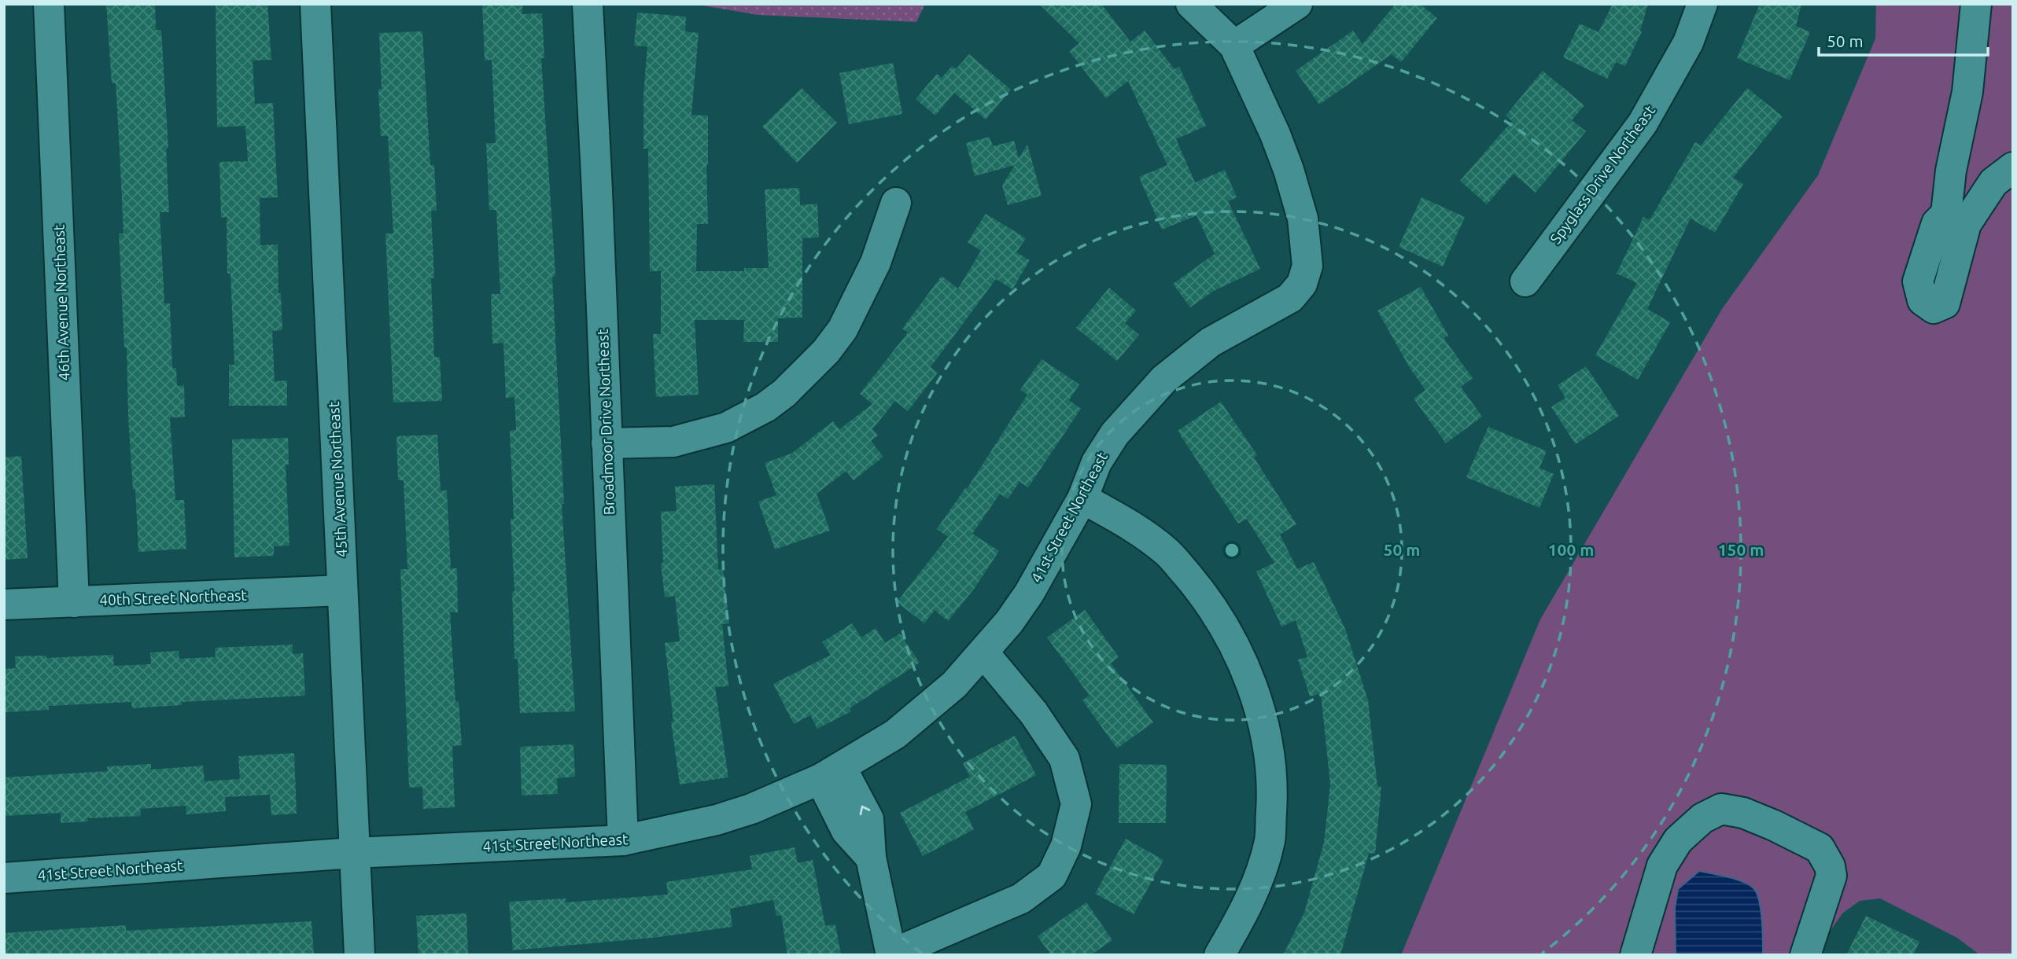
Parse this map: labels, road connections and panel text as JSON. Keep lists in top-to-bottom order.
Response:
{
  "streets": {
    "street": [
      "Spyglass Drive Northeast",
      "46th Avenue Northeast",
      "Broadmoor Drive Northeast",
      "45th Avenue Northeast",
      "41st Street Northeast",
      "40th Street Northeast"
    ]
  },
  "crossings": [
    ["46th Avenue Northeast", "40th Street Northeast"],
    ["Broadmoor Drive Northeast", "41st Street Northeast"],
    ["45th Avenue Northeast", "41st Street Northeast"],
    ["45th Avenue Northeast", "40th Street Northeast"]
  ],
  "scale_bar": "50 m",
  "rings": ["50 m", "100 m", "150 m"]
}
